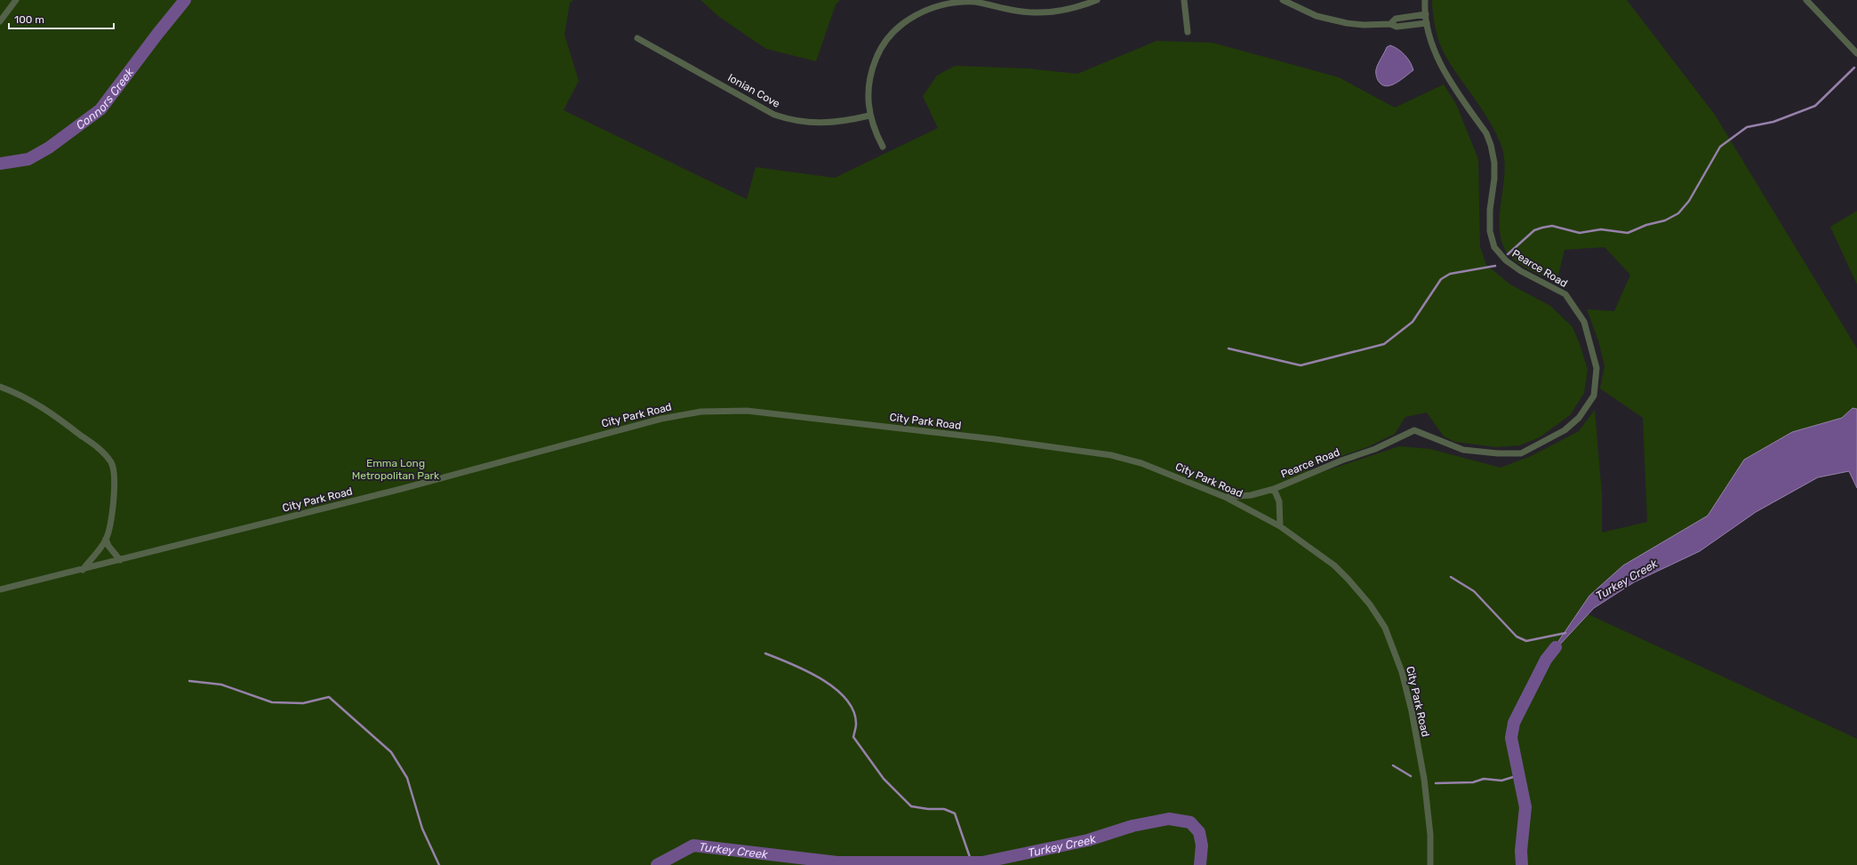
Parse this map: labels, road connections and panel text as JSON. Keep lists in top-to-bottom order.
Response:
{
  "streets": {
    "street": ["Ionian Cove", "Pearce Road", "City Park Road"]
  },
  "crossings": [
    ["Pearce Road", "City Park Road"]
  ],
  "water": ["Connors Creek", "Turkey Creek"],
  "parks": ["Emma Long Metropolitan Park"],
  "scale_bar": "100 m"
}
